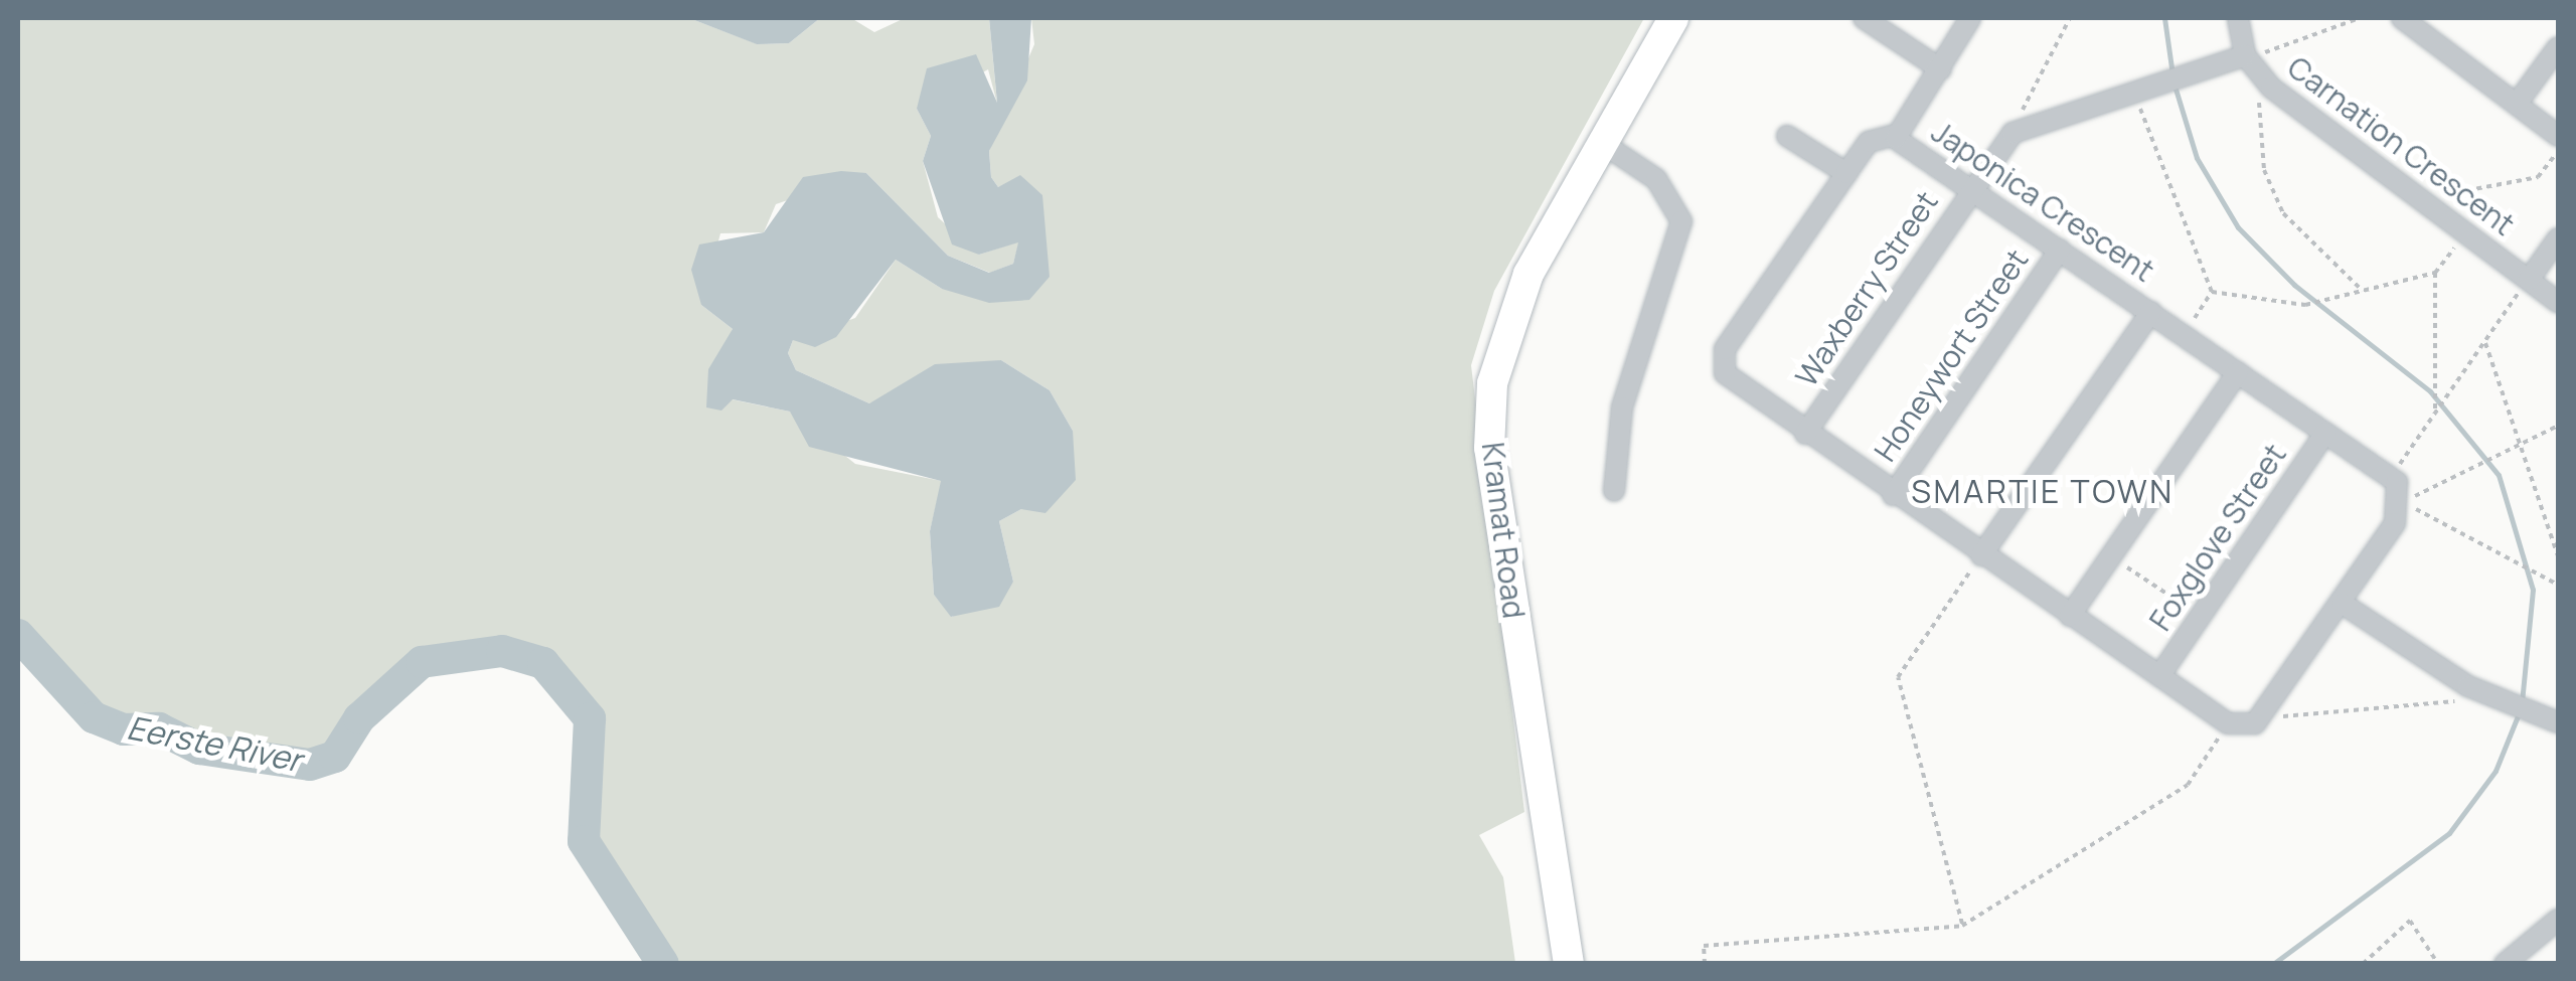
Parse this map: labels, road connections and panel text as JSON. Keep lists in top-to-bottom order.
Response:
{
  "streets": {
    "street": [
      "Carnation Crescent",
      "Japonica Crescent",
      "Waxberry Street",
      "Honeywort Street",
      "Kramat Road",
      "Foxglove Street"
    ]
  },
  "crossings": [
    ["Japonica Crescent", "Waxberry Street"],
    ["Japonica Crescent", "Honeywort Street"],
    ["Japonica Crescent", "Foxglove Street"]
  ],
  "districts": ["SMARTIE TOWN"],
  "water": ["Eerste River"]
}
